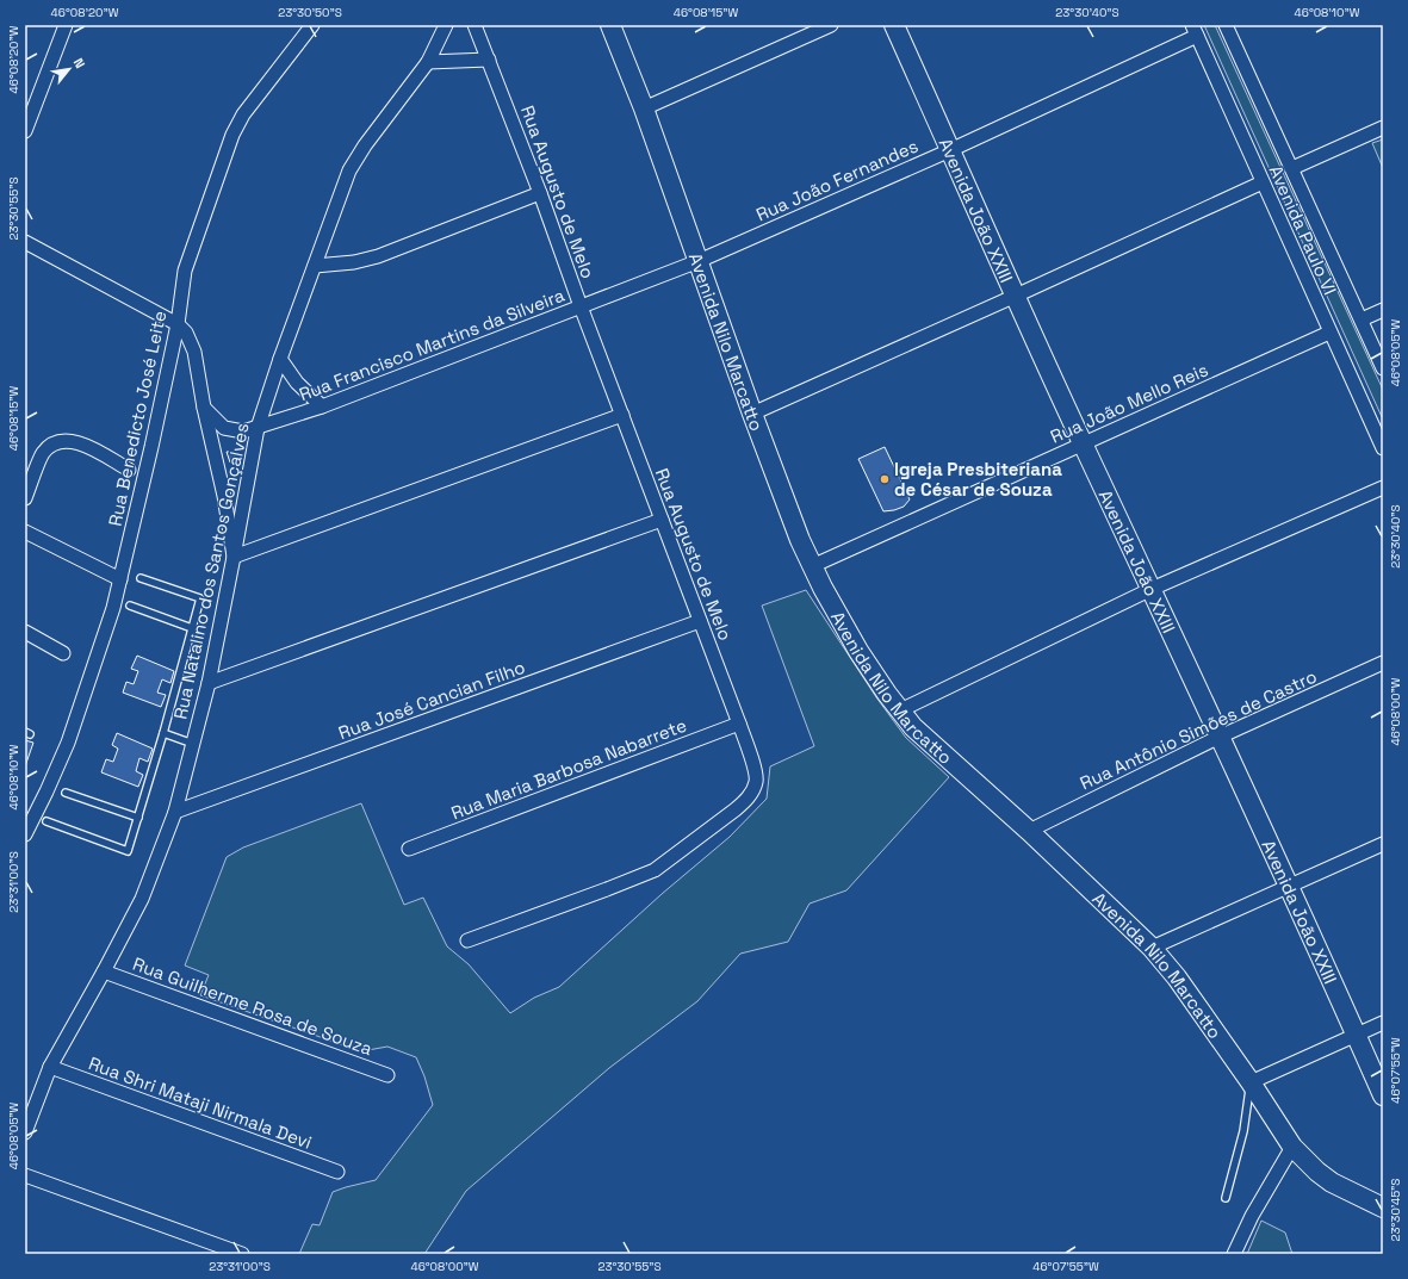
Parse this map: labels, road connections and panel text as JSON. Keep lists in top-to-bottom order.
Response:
{
  "streets": {
    "street": [
      "Rua João Fernandes",
      "Rua Augusto de Melo",
      "Avenida João XXIII",
      "Avenida Paulo VI",
      "Avenida Nilo Marcatto",
      "Rua Francisco Martins da Silveira",
      "Rua João Mello Reis",
      "Rua Benedicto José Leite",
      "Rua Natalino dos Santos Gonçalves",
      "Rua José Cancian Filho",
      "Rua Antônio Simões de Castro",
      "Rua Maria Barbosa Nabarrete",
      "Rua Guilherme Rosa de Souza",
      "Rua Shri Mataji Nirmala Devi"
    ]
  },
  "crossings": [
    ["Rua João Fernandes", "Avenida João XXIII"],
    ["Rua João Fernandes", "Avenida Paulo VI"],
    ["Rua João Fernandes", "Avenida Nilo Marcatto"],
    ["Rua João Fernandes", "Rua Francisco Martins da Silveira"],
    ["Rua Augusto de Melo", "Rua Francisco Martins da Silveira"],
    ["Rua Augusto de Melo", "Rua José Cancian Filho"],
    ["Rua Augusto de Melo", "Rua Maria Barbosa Nabarrete"],
    ["Avenida João XXIII", "Rua João Mello Reis"],
    ["Avenida João XXIII", "Rua Antônio Simões de Castro"],
    ["Avenida Paulo VI", "Rua João Mello Reis"],
    ["Avenida Nilo Marcatto", "Rua Francisco Martins da Silveira"],
    ["Avenida Nilo Marcatto", "Rua João Mello Reis"],
    ["Avenida Nilo Marcatto", "Rua Antônio Simões de Castro"],
    ["Rua Francisco Martins da Silveira", "Rua Natalino dos Santos Gonçalves"],
    ["Rua Natalino dos Santos Gonçalves", "Rua José Cancian Filho"],
    ["Rua Natalino dos Santos Gonçalves", "Rua Guilherme Rosa de Souza"],
    ["Rua Natalino dos Santos Gonçalves", "Rua Shri Mataji Nirmala Devi"]
  ],
  "places": ["Igreja Presbiteriana de César de Souza"],
  "north": "top right",
  "coordinates": [
    "46°08'20\"W",
    "23°30'50\"S",
    "46°08'15\"W",
    "23°30'40\"S",
    "46°08'10\"W",
    "23°30'55\"S",
    "46°08'05\"W",
    "46°08'00\"W",
    "23°31'00\"S",
    "46°07'55\"W",
    "23°30'45\"S"
  ]
}
